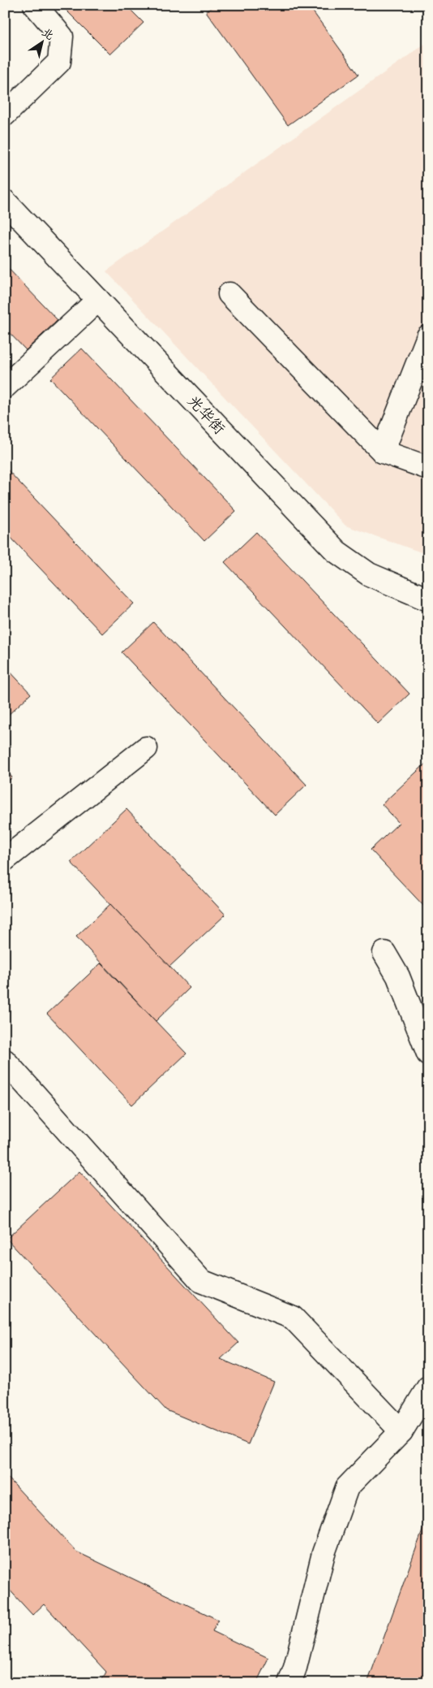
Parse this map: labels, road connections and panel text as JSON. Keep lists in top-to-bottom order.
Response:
{
  "streets": {
    "street": ["光华街"]
  },
  "north": "top right"
}
